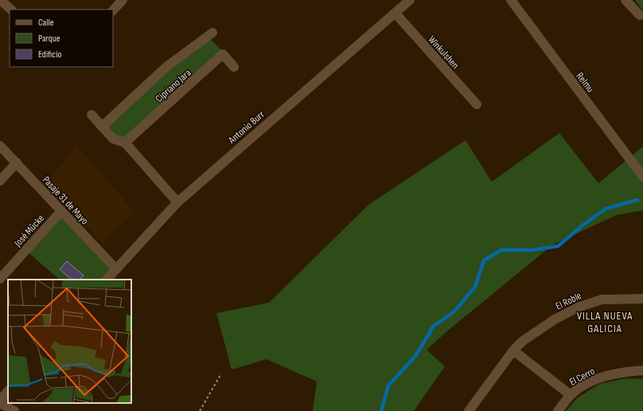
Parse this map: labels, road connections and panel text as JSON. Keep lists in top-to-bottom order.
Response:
{
  "streets": {
    "street": [
      "Winkulshen",
      "Relmu",
      "Cipriano Jara",
      "Antonio Burr",
      "Pasaje 31 de Mayo",
      "José Mücke",
      "El Roble",
      "El Cerro"
    ]
  },
  "crossings": [
    ["Winkulshen", "Antonio Burr"],
    ["Antonio Burr", "Pasaje 31 de Mayo"],
    ["Pasaje 31 de Mayo", "José Mücke"]
  ],
  "districts": ["VILLA NUEVA GALICIA"],
  "legend": ["Calle", "Parque", "Edificio"]
}
